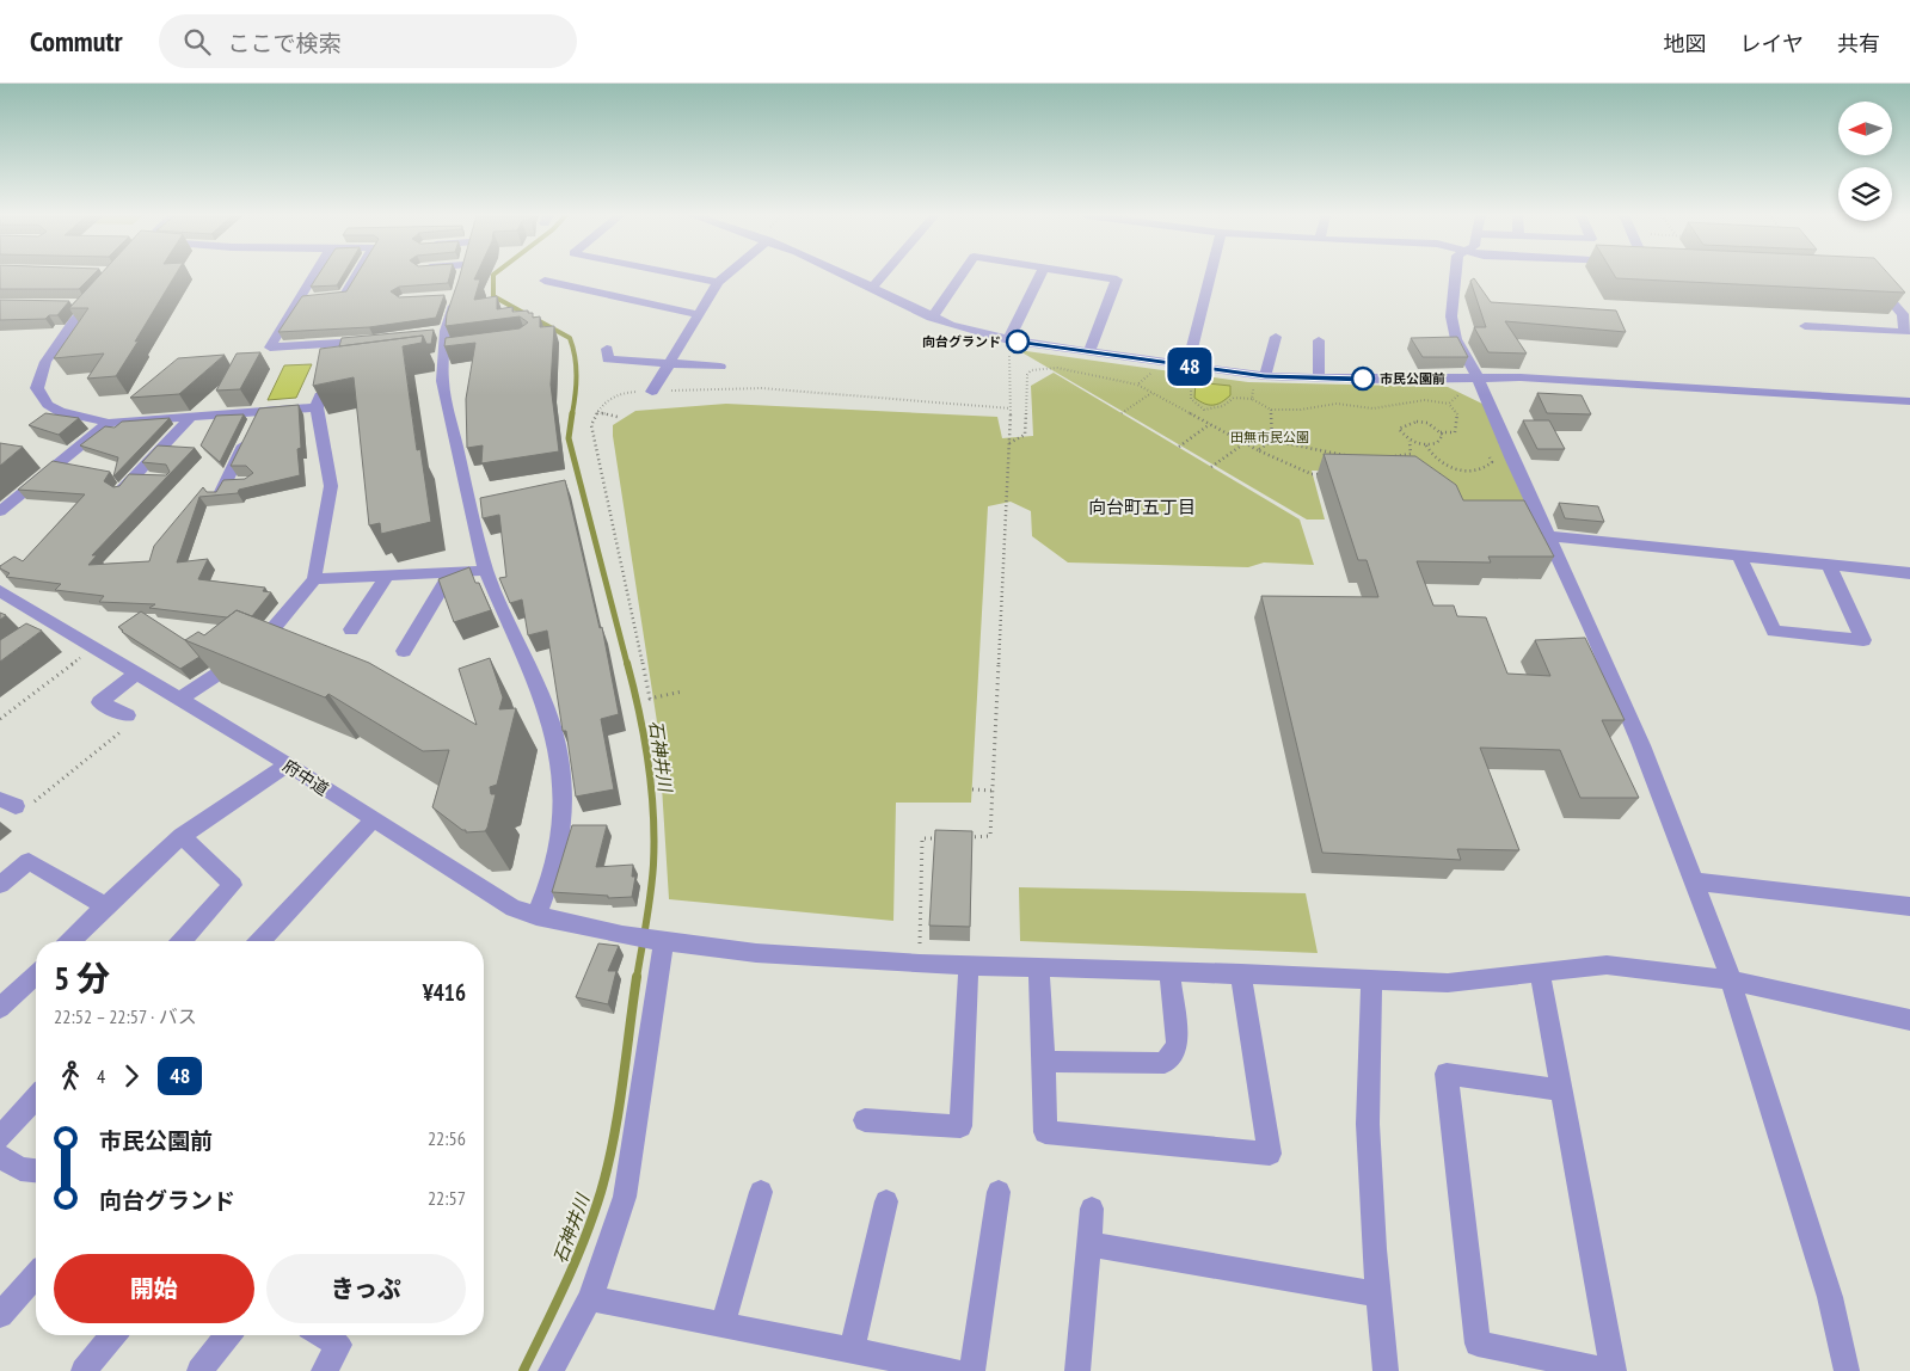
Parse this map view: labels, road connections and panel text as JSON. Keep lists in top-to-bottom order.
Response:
{
  "streets": {
    "street": ["府中道"]
  },
  "districts": ["向台町五丁目"],
  "water": ["石神井川"],
  "parks": ["田無市民公園"],
  "places": ["向台グランド", "市民公園前"],
  "lines": ["bus line 48"],
  "north": "left",
  "page": {
    "header": "Commutr",
    "search": "ここで検索",
    "nav": ["地図", "レイヤ", "共有"],
    "on_map": "48",
    "heading": ["5 分", "22:52 – 22:57 · バス", "¥416"],
    "legs": ["4", "48"],
    "list": [
      {
        "name": "市民公園前",
        "value": "22:56"
      },
      {
        "name": "向台グランド",
        "value": "22:57"
      }
    ],
    "buttons": ["開始", "きっぷ"]
  }
}
